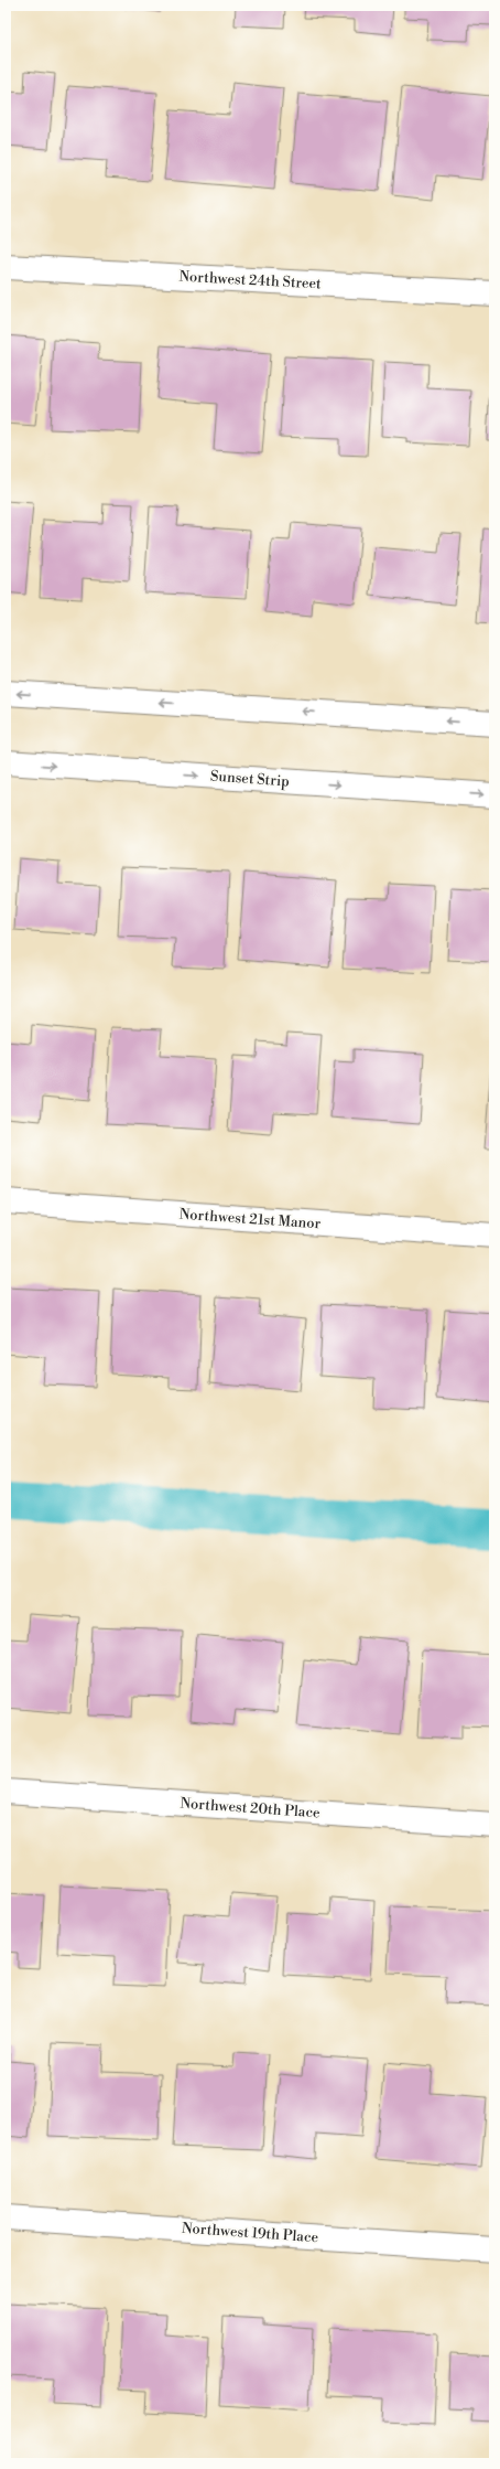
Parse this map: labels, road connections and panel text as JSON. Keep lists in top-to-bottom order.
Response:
{
  "streets": {
    "street": [
      "Northwest 24th Street",
      "Sunset Strip",
      "Northwest 21st Manor",
      "Northwest 20th Place",
      "Northwest 19th Place"
    ]
  }
}
